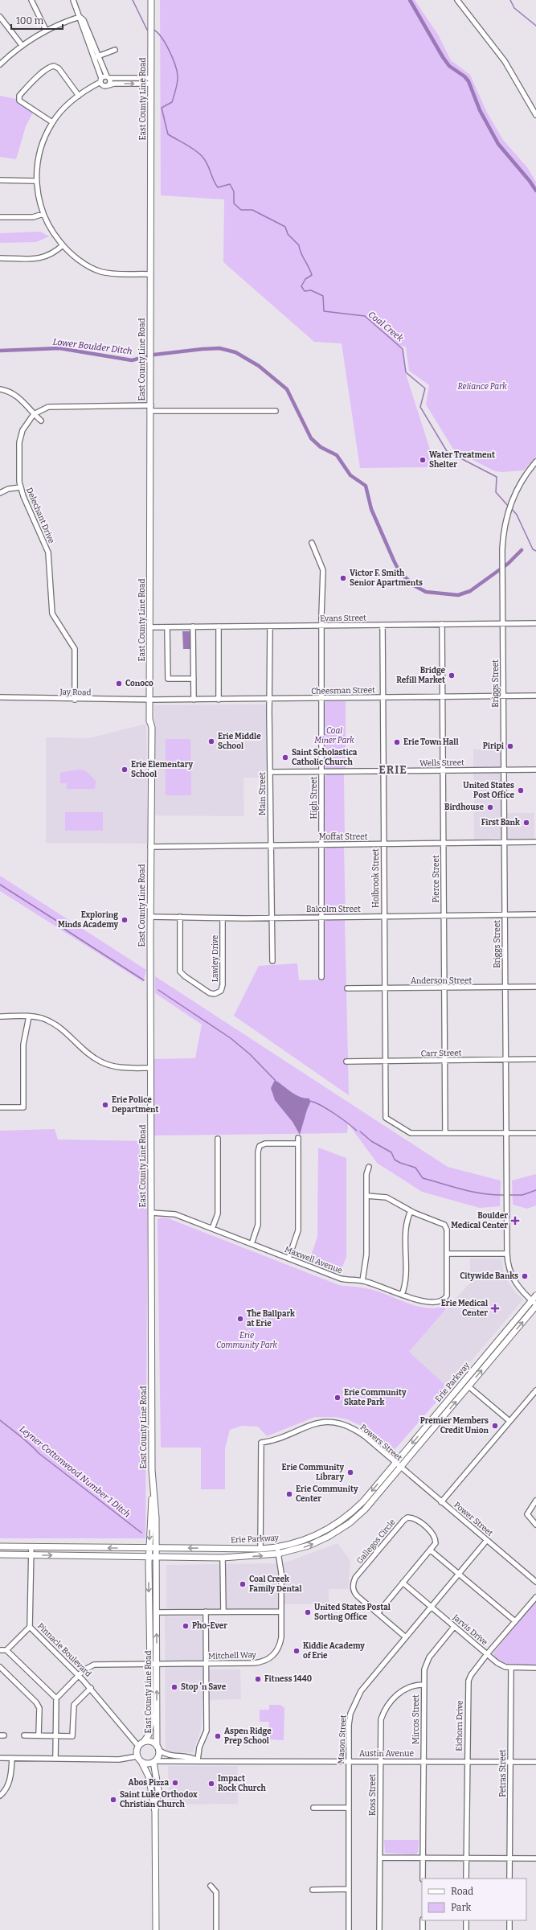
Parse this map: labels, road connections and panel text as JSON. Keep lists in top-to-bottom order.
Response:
{
  "streets": {
    "main road": ["East County Line Road", "Erie Parkway"],
    "street": [
      "Delechant Drive",
      "Evans Street",
      "Briggs Street",
      "Cheesman Street",
      "Jay Road",
      "Wells Street",
      "Main Street",
      "High Street",
      "Moffat Street",
      "Holbrook Street",
      "Pierce Street",
      "Balcolm Street",
      "Lawley Drive",
      "Anderson Street",
      "Carr Street",
      "Maxwell Avenue",
      "Powers Street",
      "Power Street",
      "Gallegos Circle",
      "Jarvis Drive",
      "Pinnacle Boulevard",
      "Mitchell Way",
      "Mircos Street",
      "Eichorn Drive",
      "Mason Street",
      "Austin Avenue",
      "Petras Street",
      "Koss Street"
    ]
  },
  "crossings": [
    ["East County Line Road", "Delechant Drive"],
    ["East County Line Road", "Evans Street"],
    ["East County Line Road", "Cheesman Street"],
    ["East County Line Road", "Jay Road"],
    ["East County Line Road", "Moffat Street"],
    ["East County Line Road", "Balcolm Street"],
    ["East County Line Road", "Maxwell Avenue"],
    ["East County Line Road", "Erie Parkway"],
    ["East County Line Road", "Pinnacle Boulevard"],
    ["East County Line Road", "Mitchell Way"],
    ["East County Line Road", "Austin Avenue"],
    ["Delechant Drive", "Jay Road"],
    ["Evans Street", "Briggs Street"],
    ["Evans Street", "Main Street"],
    ["Evans Street", "High Street"],
    ["Evans Street", "Holbrook Street"],
    ["Evans Street", "Pierce Street"],
    ["Briggs Street", "Cheesman Street"],
    ["Briggs Street", "Wells Street"],
    ["Briggs Street", "Moffat Street"],
    ["Briggs Street", "Holbrook Street"],
    ["Briggs Street", "Balcolm Street"],
    ["Briggs Street", "Anderson Street"],
    ["Briggs Street", "Carr Street"],
    ["Briggs Street", "Erie Parkway"],
    ["Cheesman Street", "Jay Road"],
    ["Cheesman Street", "Main Street"],
    ["Cheesman Street", "High Street"],
    ["Cheesman Street", "Holbrook Street"],
    ["Cheesman Street", "Pierce Street"],
    ["Wells Street", "Main Street"],
    ["Wells Street", "High Street"],
    ["Wells Street", "Holbrook Street"],
    ["Wells Street", "Pierce Street"],
    ["Main Street", "Moffat Street"],
    ["Main Street", "Balcolm Street"],
    ["High Street", "Moffat Street"],
    ["High Street", "Balcolm Street"],
    ["Moffat Street", "Holbrook Street"],
    ["Moffat Street", "Pierce Street"],
    ["Holbrook Street", "Pierce Street"],
    ["Holbrook Street", "Balcolm Street"],
    ["Holbrook Street", "Anderson Street"],
    ["Holbrook Street", "Carr Street"],
    ["Pierce Street", "Balcolm Street"],
    ["Pierce Street", "Anderson Street"],
    ["Pierce Street", "Carr Street"],
    ["Balcolm Street", "Lawley Drive"],
    ["Erie Parkway", "Powers Street"],
    ["Erie Parkway", "Power Street"],
    ["Erie Parkway", "Pinnacle Boulevard"],
    ["Erie Parkway", "Mitchell Way"],
    ["Powers Street", "Power Street"],
    ["Power Street", "Mason Street"],
    ["Gallegos Circle", "Jarvis Drive"],
    ["Gallegos Circle", "Mason Street"],
    ["Jarvis Drive", "Mircos Street"],
    ["Jarvis Drive", "Eichorn Drive"],
    ["Jarvis Drive", "Mason Street"],
    ["Jarvis Drive", "Petras Street"],
    ["Pinnacle Boulevard", "Mitchell Way"],
    ["Pinnacle Boulevard", "Austin Avenue"],
    ["Mircos Street", "Austin Avenue"],
    ["Mircos Street", "Koss Street"],
    ["Eichorn Drive", "Austin Avenue"],
    ["Mason Street", "Austin Avenue"],
    ["Austin Avenue", "Petras Street"],
    ["Austin Avenue", "Koss Street"]
  ],
  "districts": ["ERIE"],
  "water": ["Coal Creek", "Lower Boulder Ditch", "Leyner Cottonwood Number 1 Ditch"],
  "parks": ["Reliance Park", "Coal Miner Park", "Erie Community Park"],
  "places": {
    "other": [
      "Water Treatment Shelter",
      "Victor F. Smith Senior Apartments",
      "Bridge Refill Market",
      "Conoco",
      "Erie Middle School",
      "Erie Town Hall",
      "Piripi",
      "Saint Scholastica Catholic Church",
      "Erie Elementary School",
      "United States Post Office",
      "Birdhouse",
      "First Bank",
      "Exploring Minds Academy",
      "Erie Police Department",
      "Citywide Banks",
      "The Ballpark at Erie",
      "Erie Community Skate Park",
      "Premier Members Credit Union",
      "Erie Community Library",
      "Erie Community Center",
      "Coal Creek Family Dental",
      "United States Postal Sorting Office",
      "Pho-Ever",
      "Kiddie Academy of Erie",
      "Fitness 1440",
      "Stop 'n Save",
      "Aspen Ridge Prep School",
      "Abos Pizza",
      "Impact Rock Church",
      "Saint Luke Orthodox Christian Church"
    ],
    "health": ["Boulder Medical Center", "Erie Medical Center"]
  },
  "legend": ["Road", "Park"],
  "scale_bar": "100 m"
}
